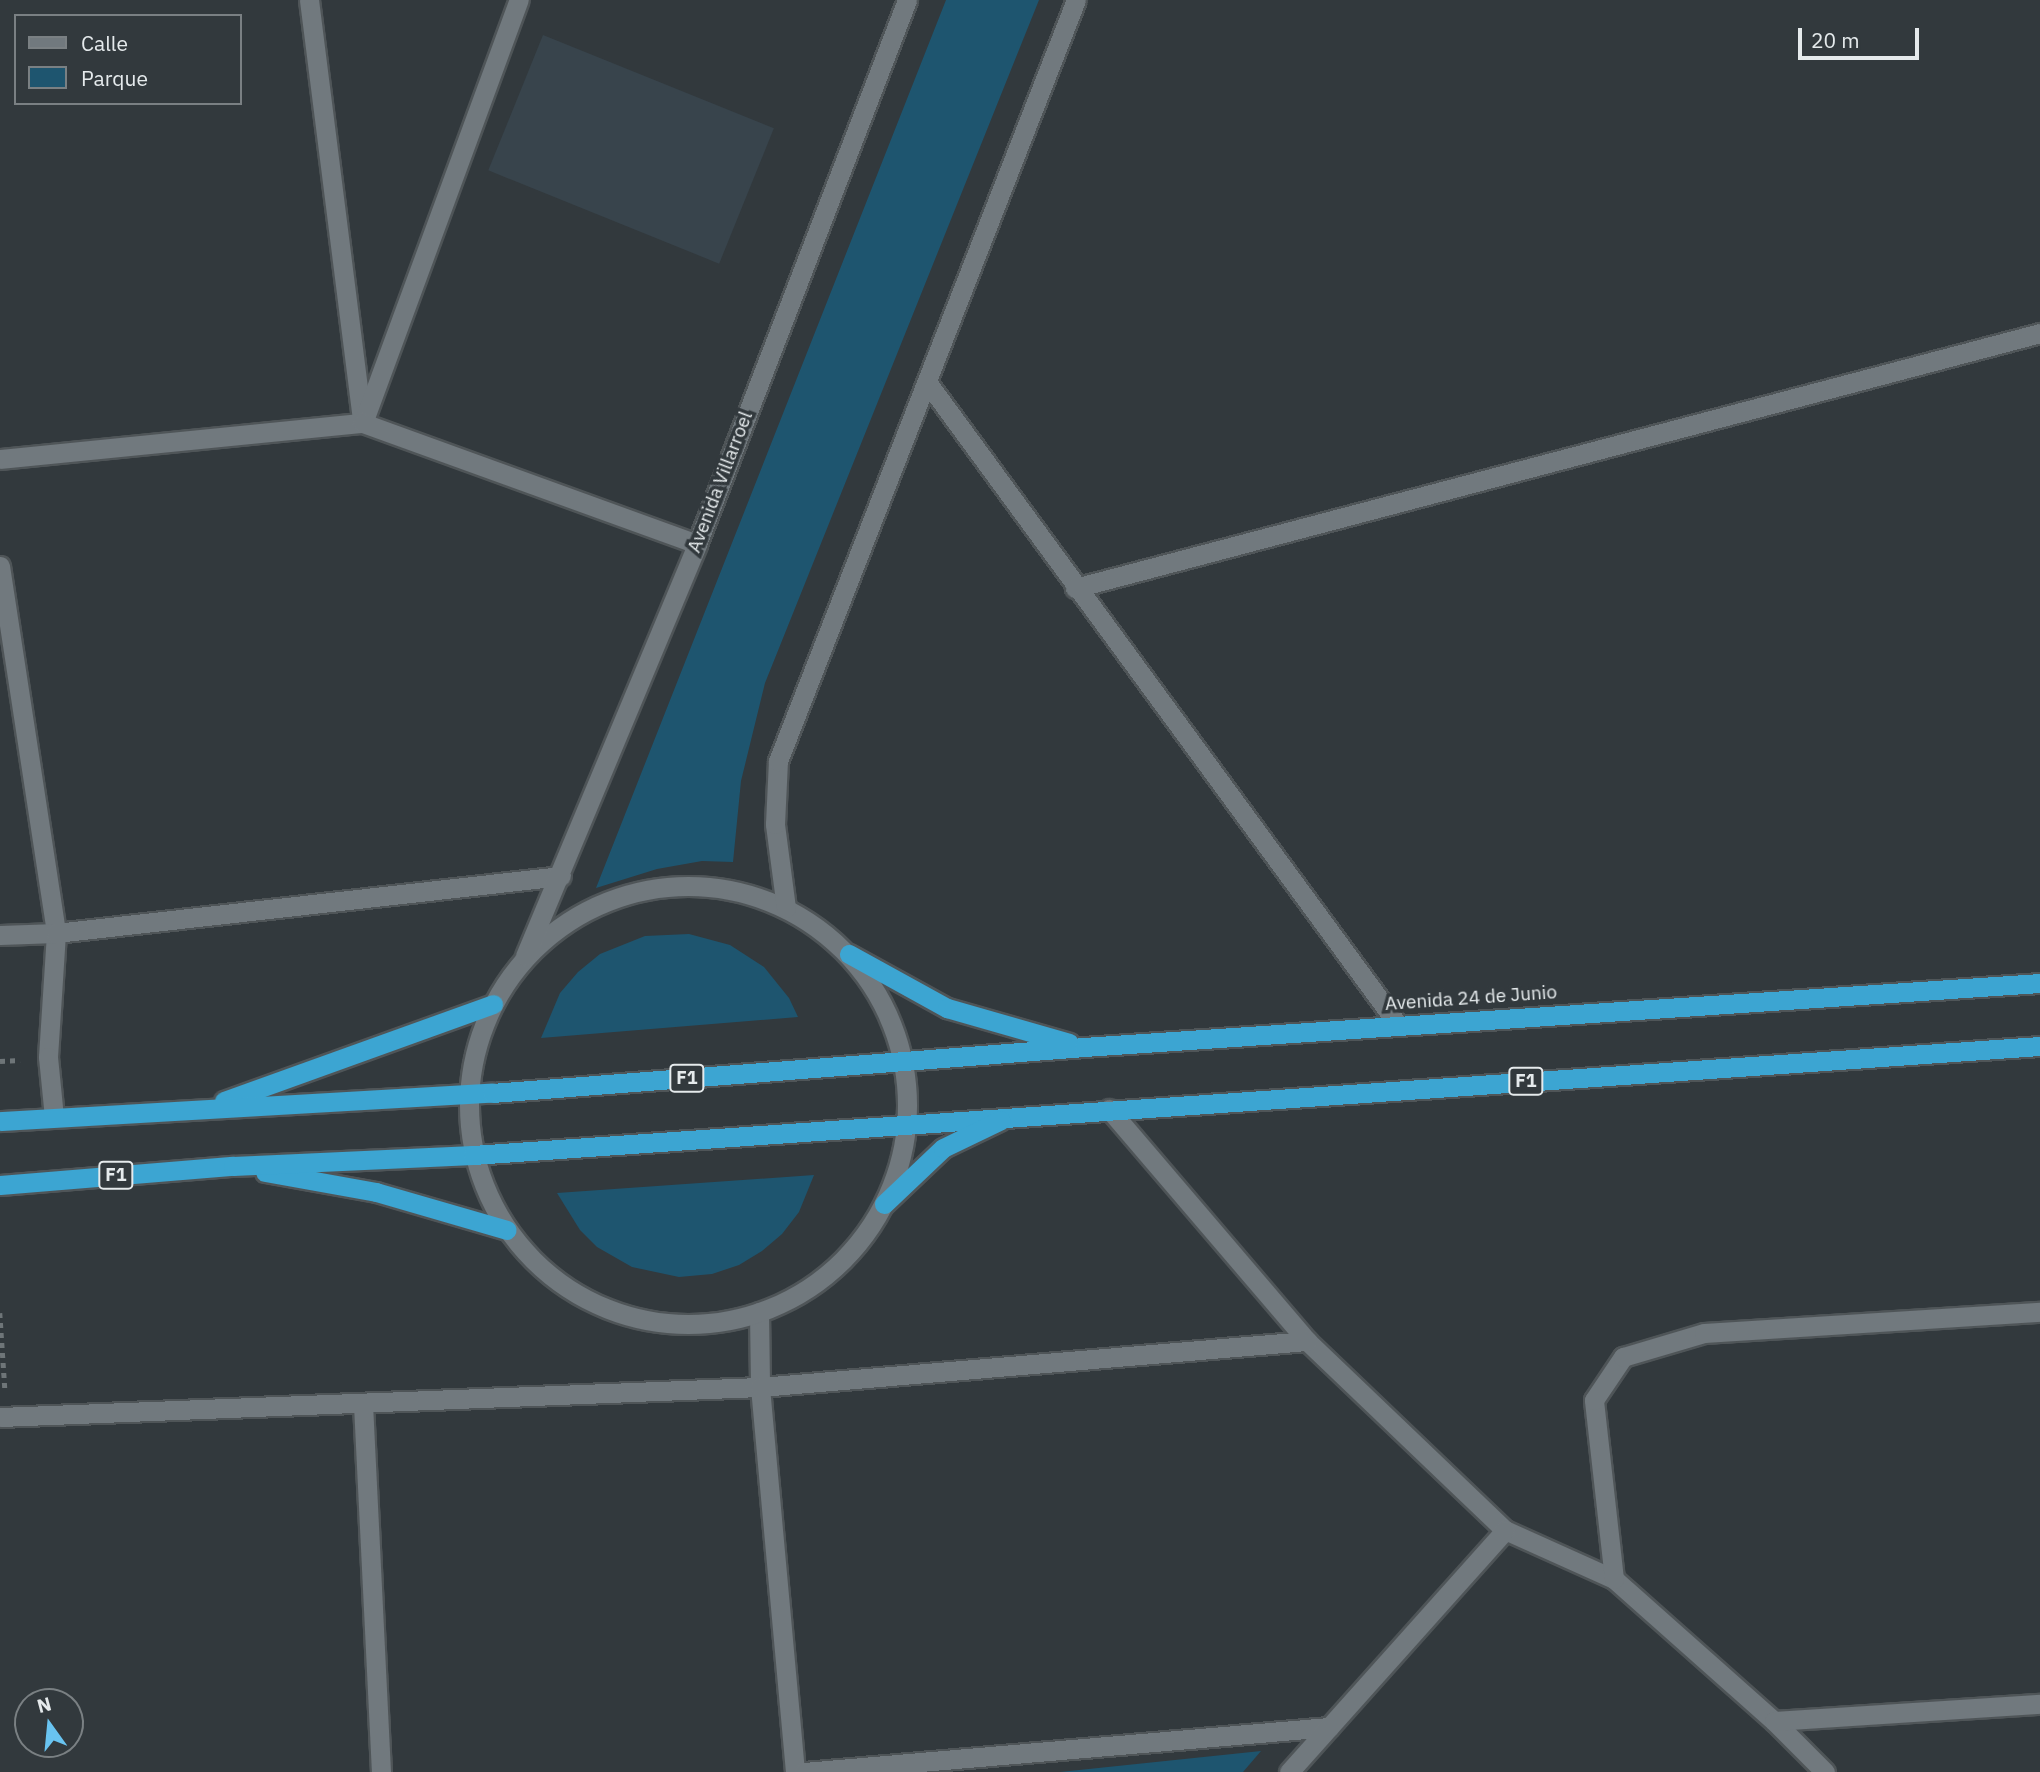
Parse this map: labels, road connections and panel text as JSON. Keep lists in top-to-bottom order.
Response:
{
  "streets": {
    "highway": ["Avenida 24 de Junio", "F1"],
    "street": ["Avenida Villarroel"]
  },
  "crossings": [
    ["Avenida 24 de Junio", "F1"]
  ],
  "legend": ["Calle", "Parque"],
  "scale_bar": "20 m",
  "north": "top"
}
